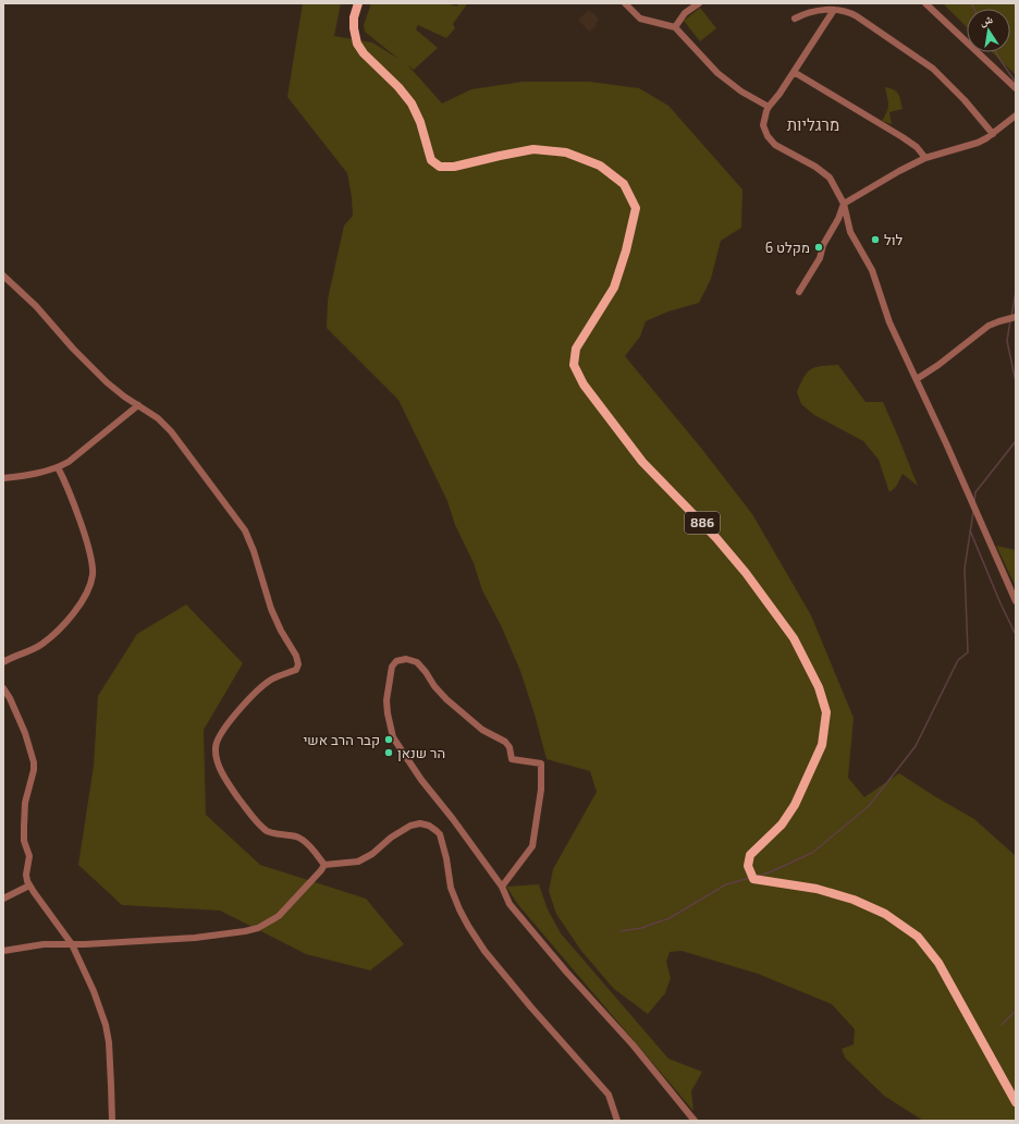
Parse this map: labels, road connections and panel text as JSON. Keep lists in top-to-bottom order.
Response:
{
  "streets": {
    "main road": ["886"]
  },
  "districts": ["מרגליות"],
  "places": [
    "לול",
    "מקלט 6",
    "קבר הרב אשי",
    "הר שנאן"
  ],
  "north": "top"
}
